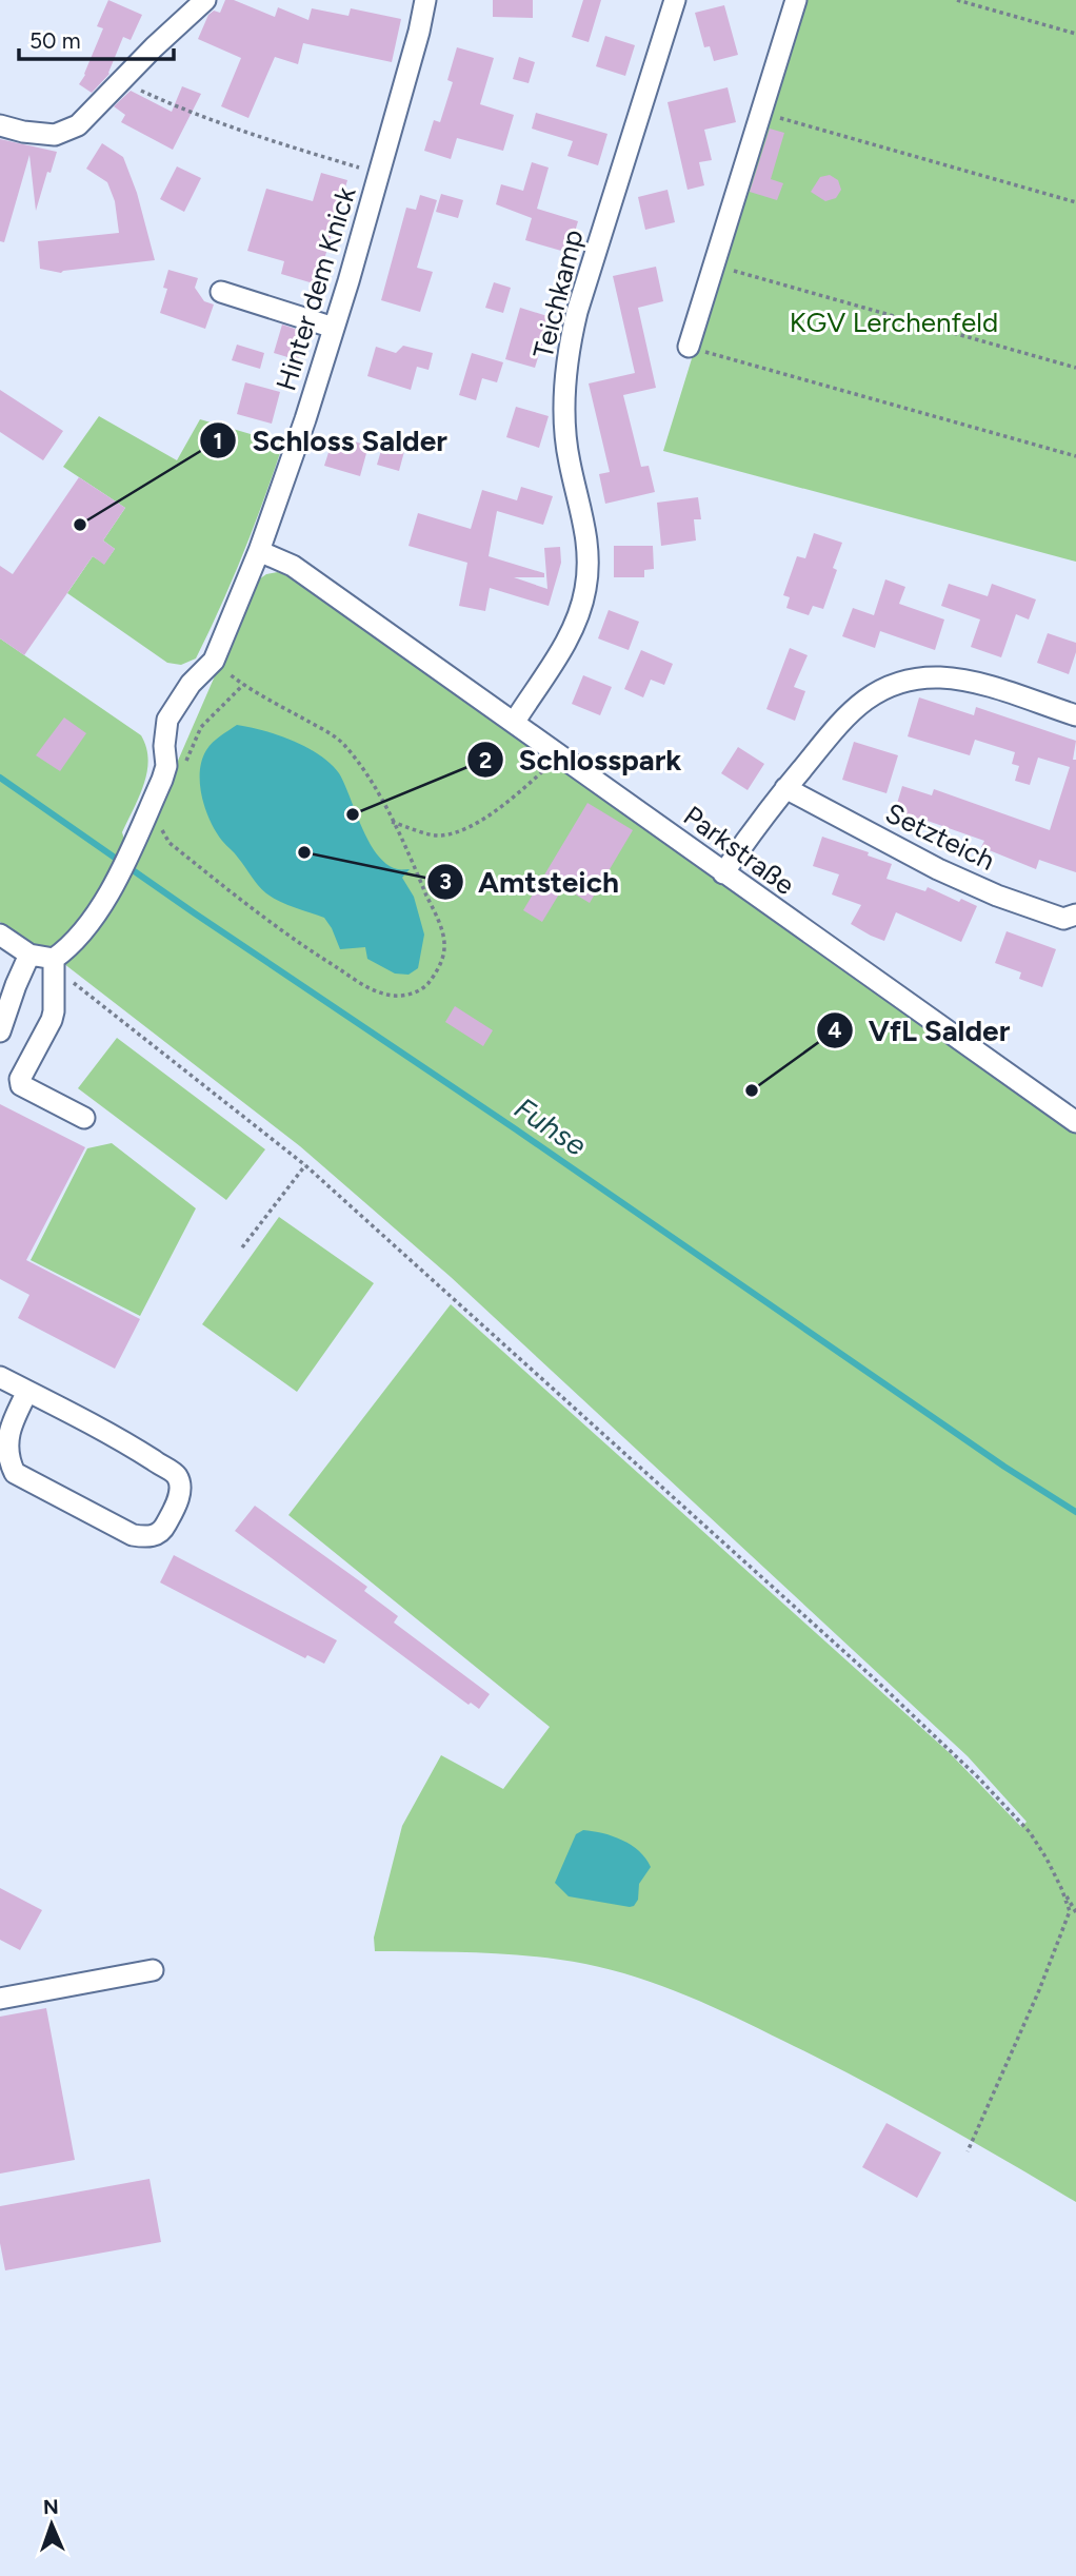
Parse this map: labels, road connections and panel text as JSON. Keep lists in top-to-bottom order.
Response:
{
  "streets": {
    "street": [
      "Hinter dem Knick",
      "Teichkamp",
      "Setzteich",
      "Parkstraße"
    ]
  },
  "crossings": [
    ["Hinter dem Knick", "Parkstraße"],
    ["Teichkamp", "Parkstraße"]
  ],
  "water": ["Fuhse"],
  "parks": ["KGV Lerchenfeld"],
  "places": [
    "Schloss Salder",
    "Schlosspark",
    "Amtsteich",
    "VfL Salder"
  ],
  "scale_bar": "50 m",
  "north": "top"
}
